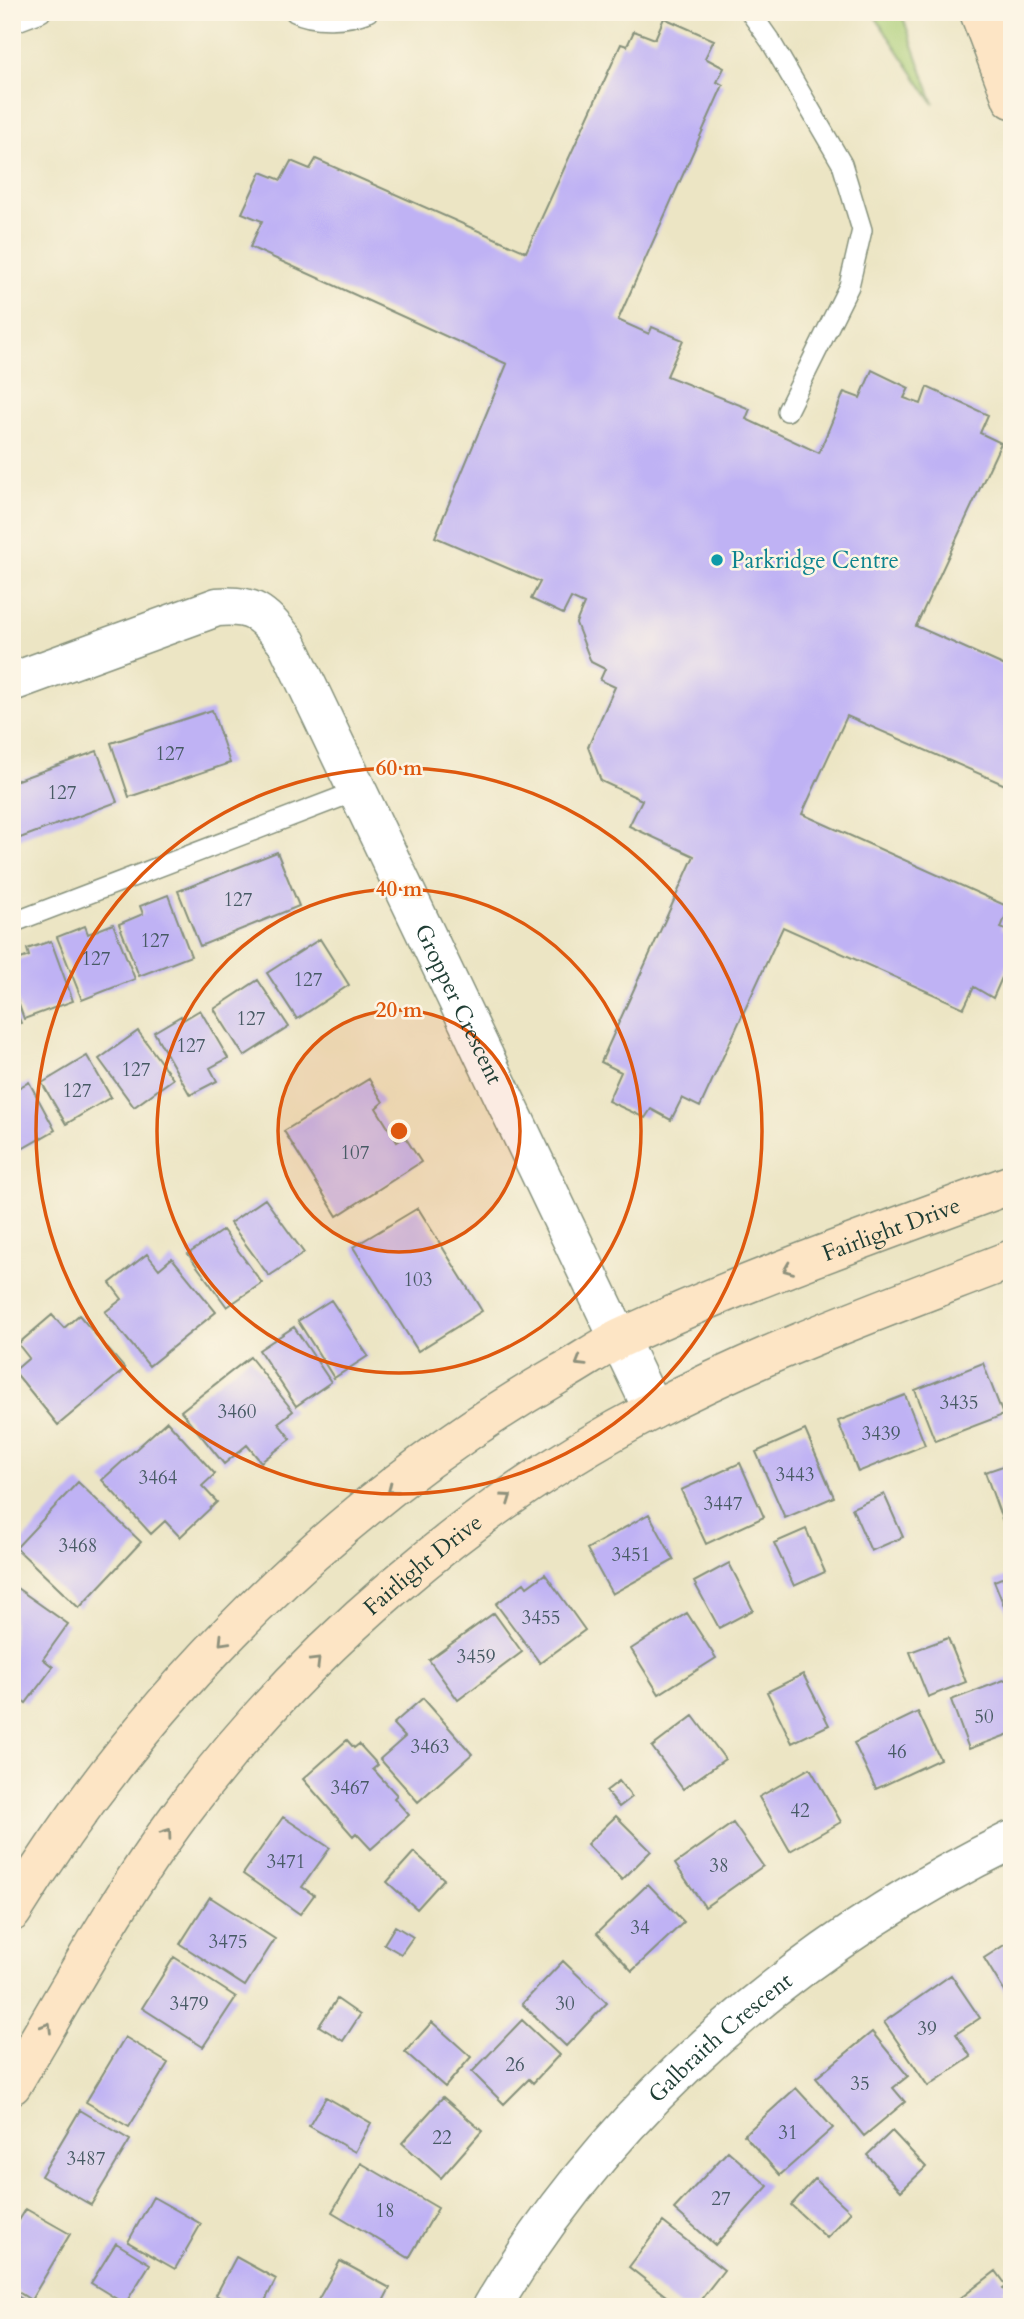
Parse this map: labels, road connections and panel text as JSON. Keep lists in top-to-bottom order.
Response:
{
  "streets": {
    "main road": ["Fairlight Drive"],
    "street": ["Gropper Crescent", "Galbraith Crescent"]
  },
  "crossings": [
    ["Gropper Crescent", "Fairlight Drive"]
  ],
  "places": ["Parkridge Centre"],
  "house_numbers": [
    "127",
    "127",
    "127",
    "127",
    "127",
    "127",
    "127",
    "127",
    "127",
    "127",
    "107",
    "103",
    "3435",
    "3460",
    "3439",
    "3443",
    "3464",
    "3447",
    "3468",
    "3451",
    "3455",
    "3459",
    "50",
    "3463",
    "46",
    "3467",
    "42",
    "3471",
    "38",
    "34",
    "3475",
    "3479",
    "30",
    "39",
    "26",
    "35",
    "31",
    "22",
    "3487",
    "27",
    "18"
  ],
  "rings": ["60 m", "40 m", "20 m"]
}
